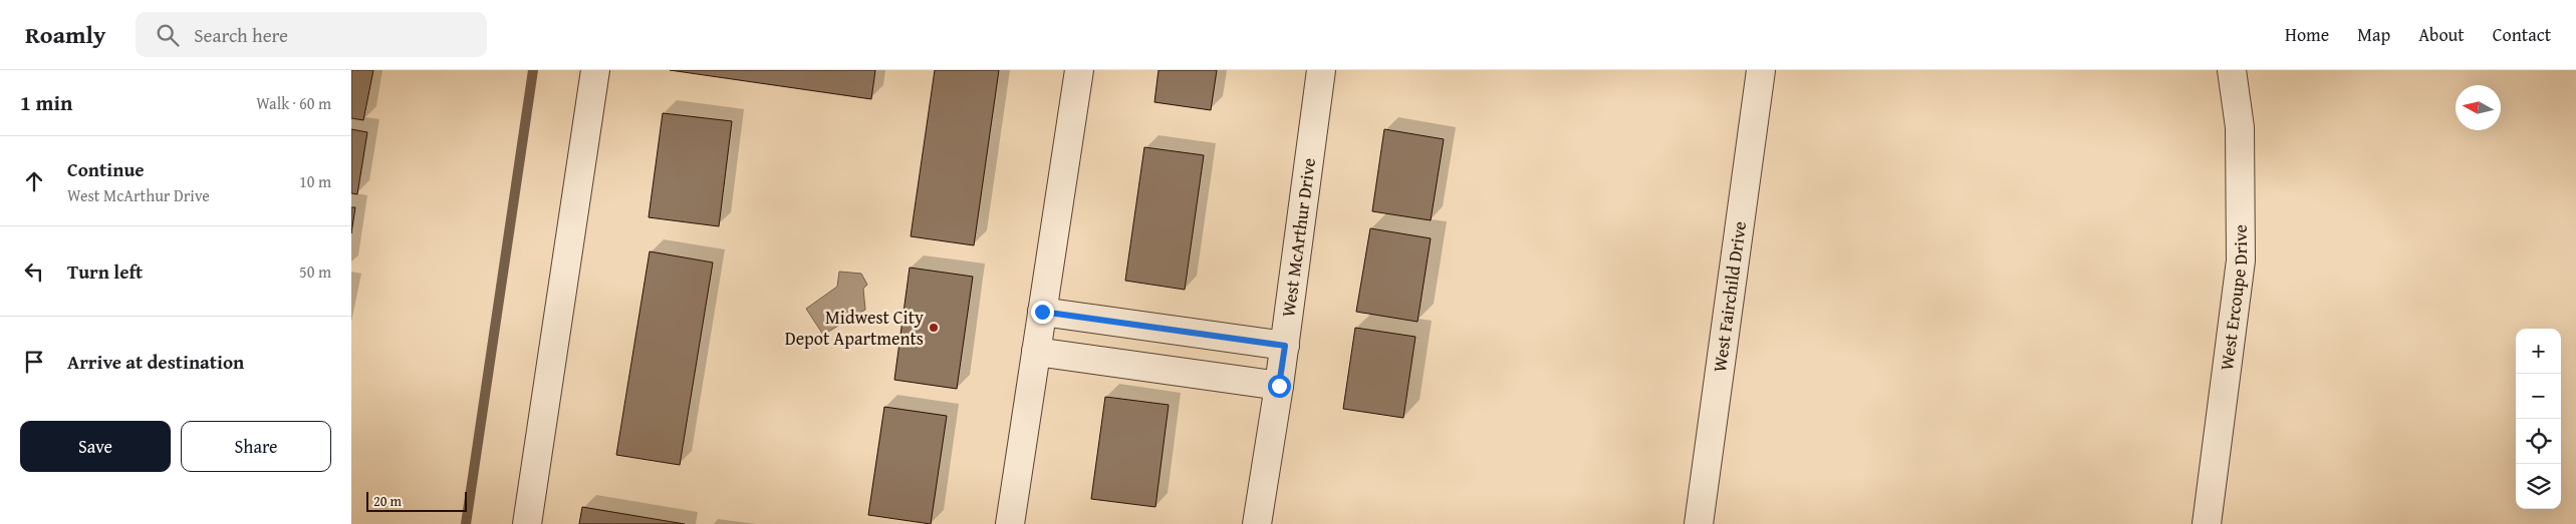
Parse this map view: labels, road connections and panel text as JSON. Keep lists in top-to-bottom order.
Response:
{
  "streets": {
    "street": ["West McArthur Drive", "West Fairchild Drive", "West Ercoupe Drive"]
  },
  "places": ["Midwest City Depot Apartments"],
  "scale_bar": "20 m",
  "north": "left",
  "page": {
    "header": "Roamly",
    "search": "Search here",
    "nav": [
      "Home",
      "Map",
      "About",
      "Contact"
    ],
    "heading": ["1 min", "Walk · 60 m"],
    "list": [
      ["Continue", "West McArthur Drive", "10 m"],
      ["Turn left", "50 m"],
      "Arrive at destination"
    ],
    "map_buttons": ["+", "−"],
    "buttons": ["Save", "Share"],
    "scale": "20 m"
  }
}
